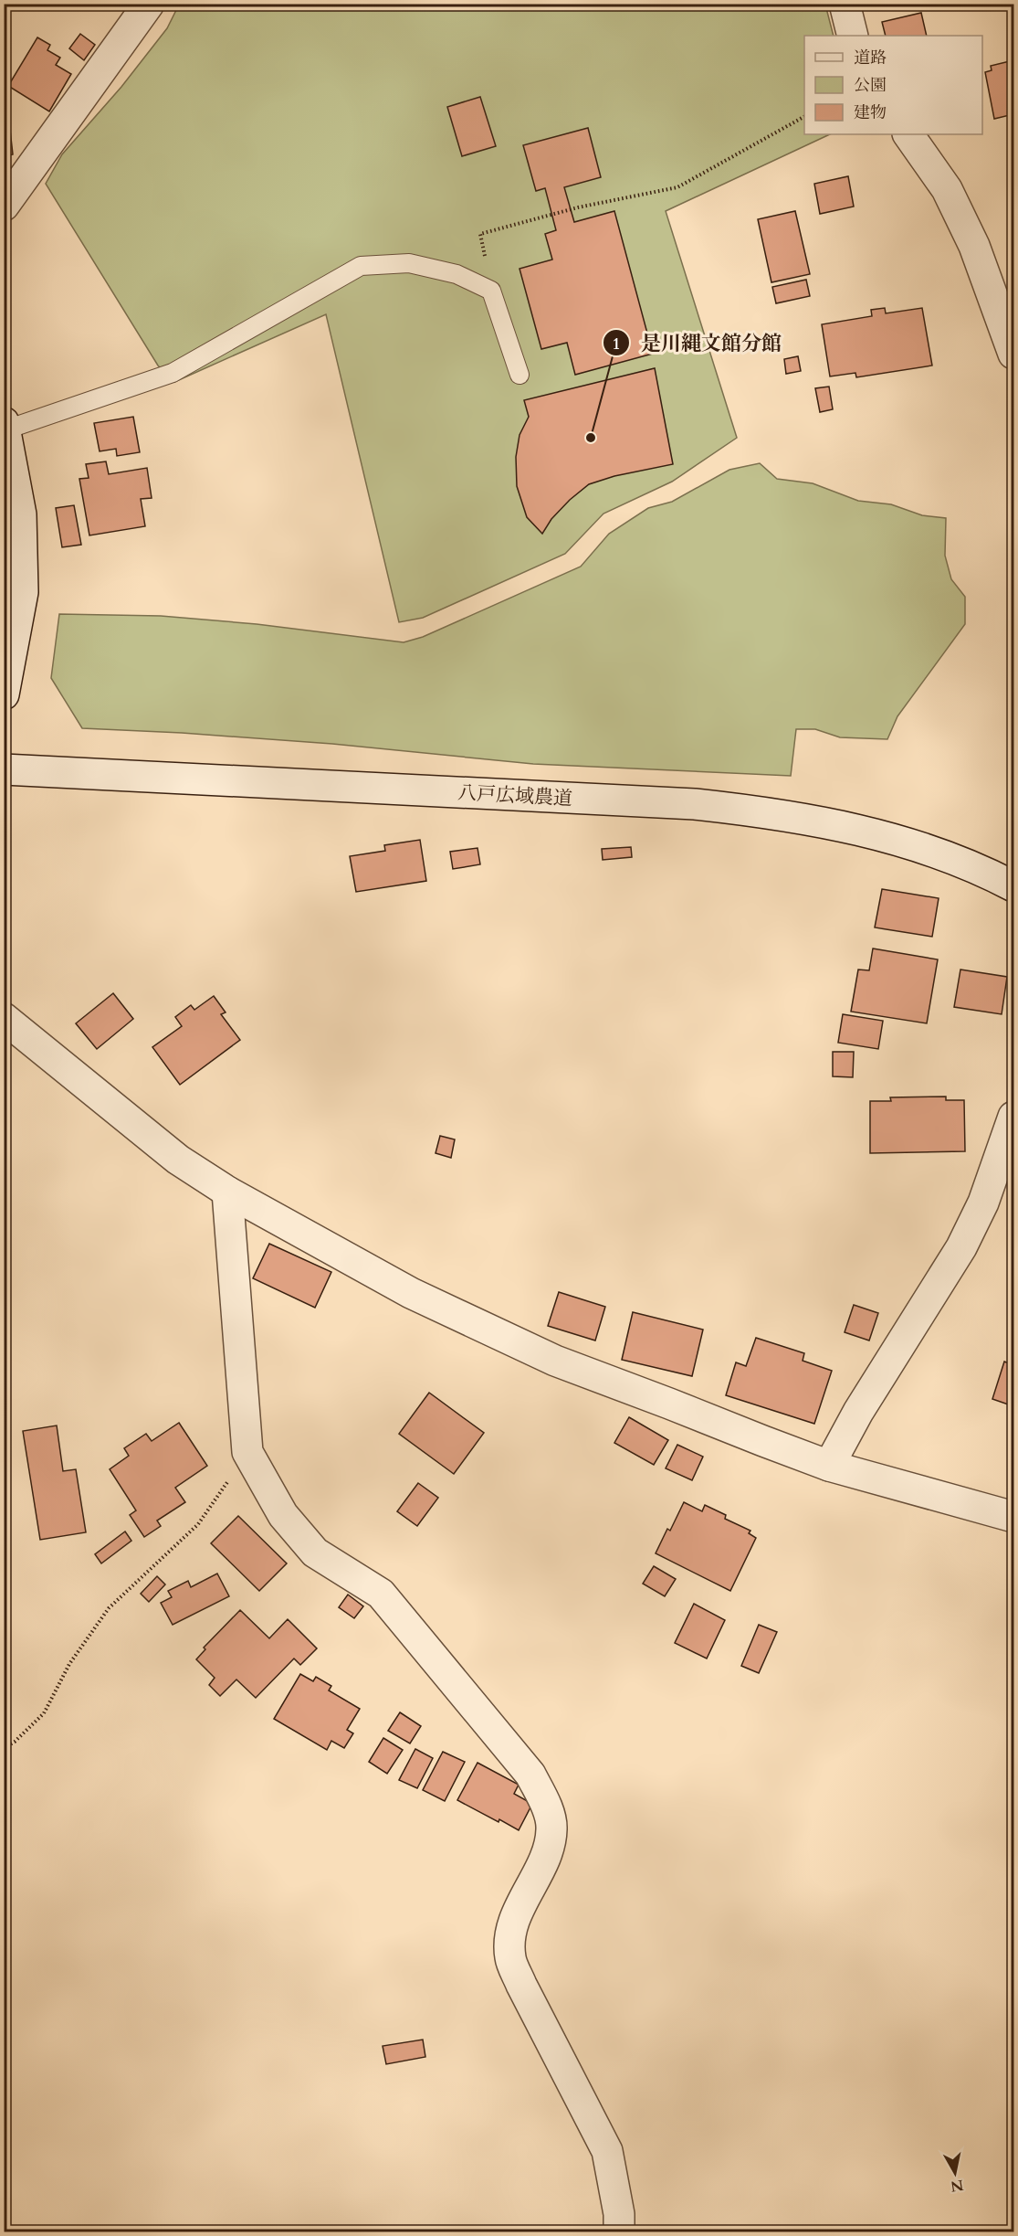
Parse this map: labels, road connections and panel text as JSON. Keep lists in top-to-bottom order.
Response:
{
  "streets": {
    "street": ["八戸広域農道"]
  },
  "places": ["是川縄文館分館"],
  "legend": ["道路", "公園", "建物"],
  "north": "bottom"
}
